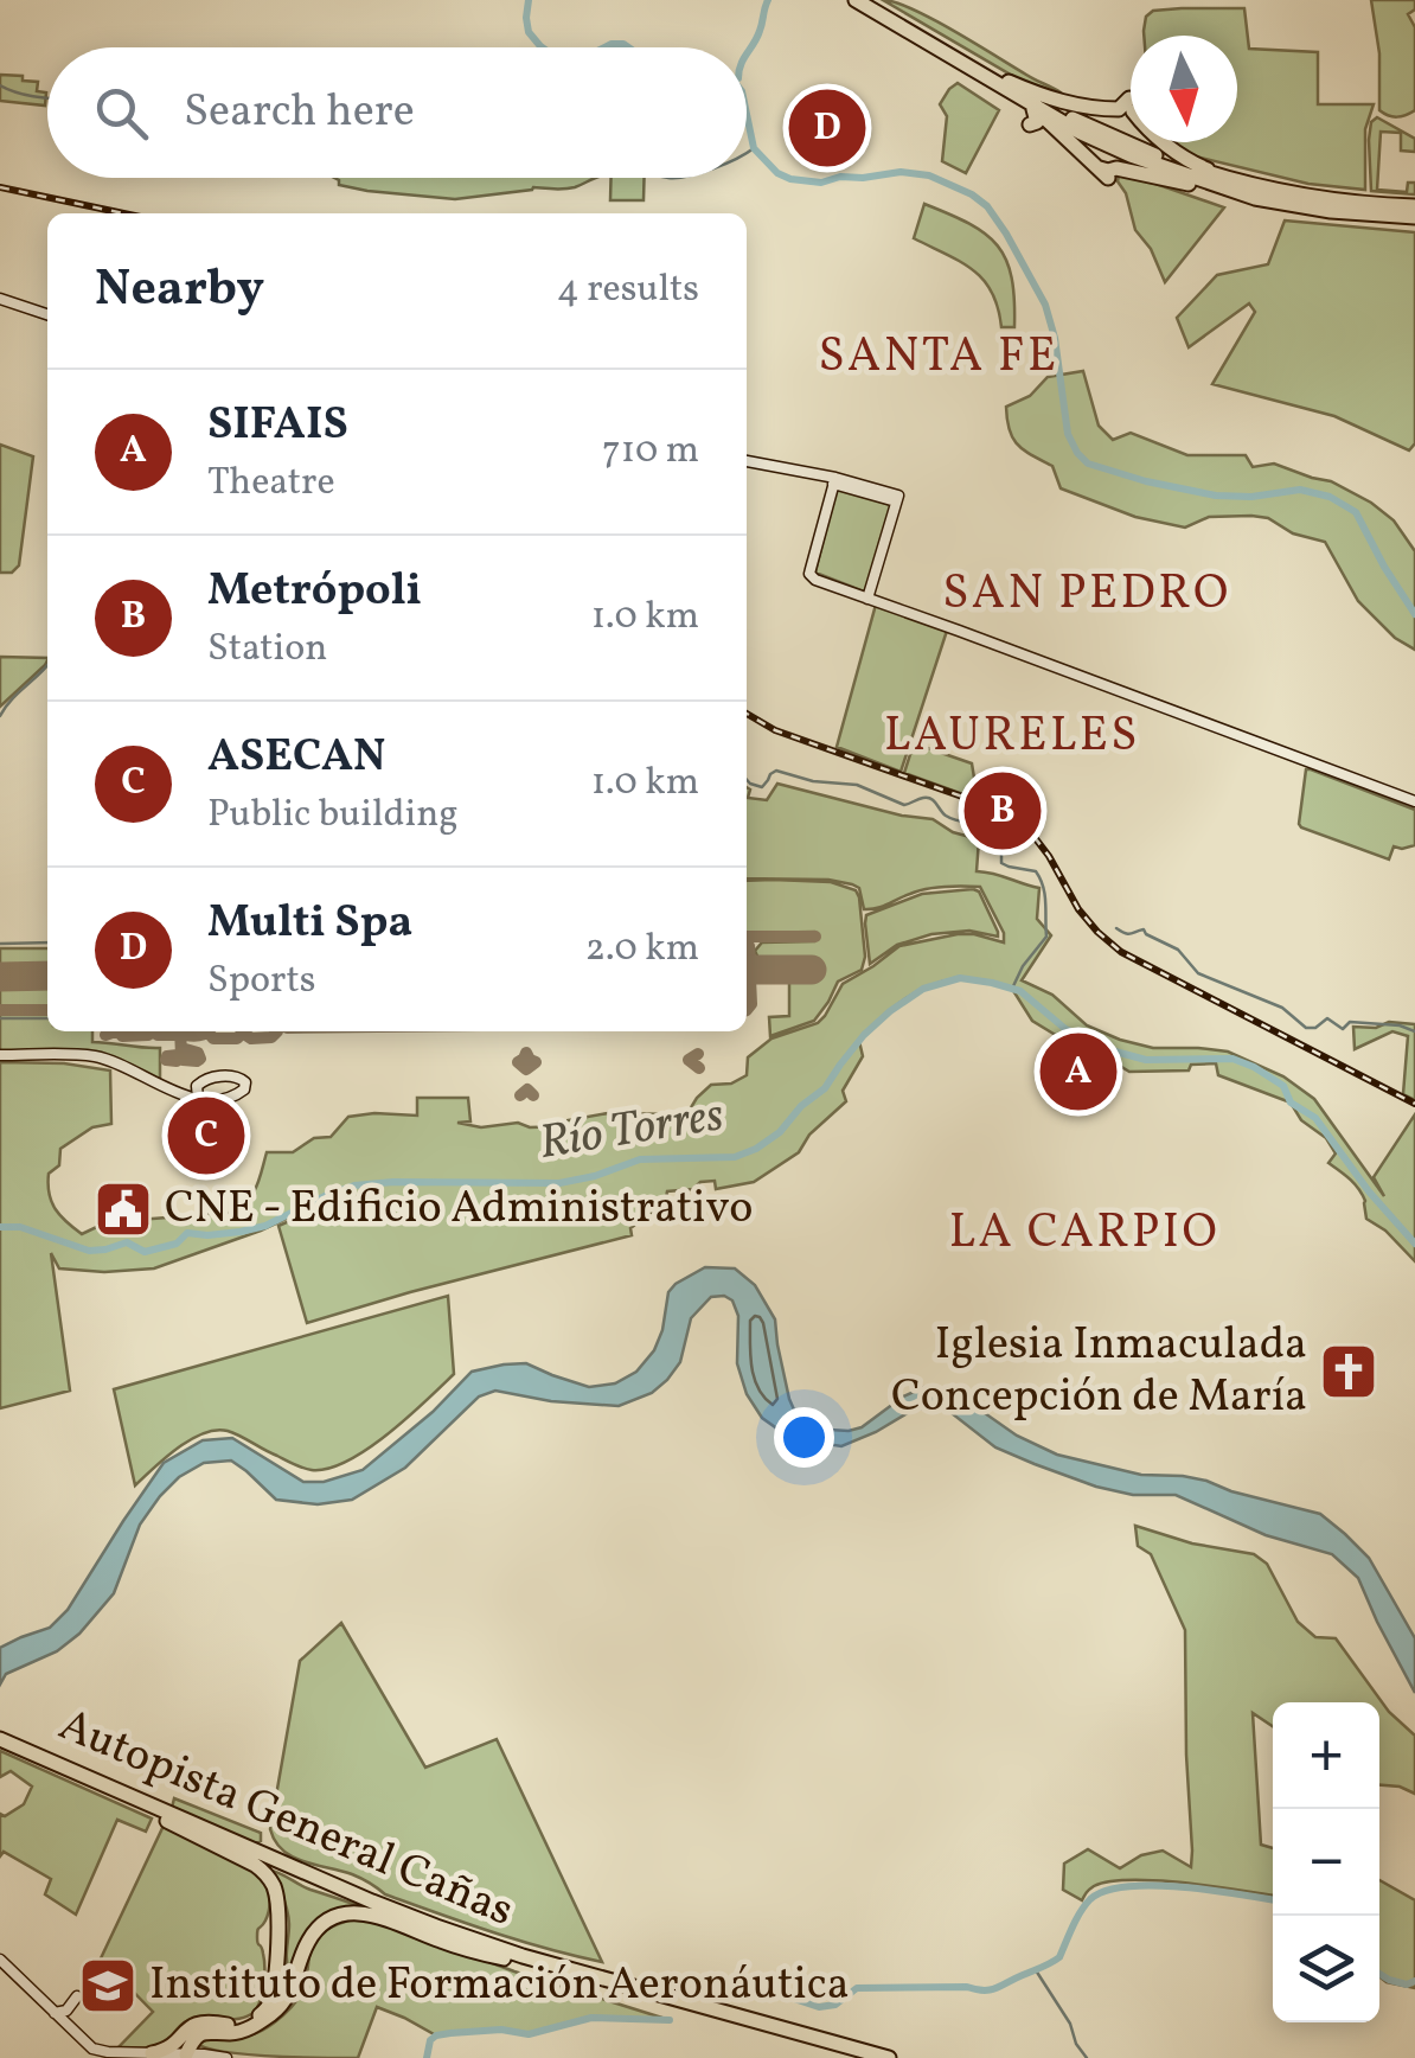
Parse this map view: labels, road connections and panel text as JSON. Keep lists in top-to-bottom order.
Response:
{
  "streets": {
    "highway": ["Autopista General Cañas"]
  },
  "districts": [
    "SANTA FE",
    "SAN PEDRO",
    "LAURELES",
    "LA CARPIO"
  ],
  "water": ["Río Torres"],
  "places": {
    "public building": ["CNE - Edificio Administrativo"],
    "church": ["Iglesia Inmaculada Concepción de María"],
    "school or university": ["Instituto de Formación Aeronáutica"]
  },
  "north": "bottom",
  "page": {
    "search": "Search here",
    "pins": [
      "D",
      "B",
      "A",
      "C"
    ],
    "heading": ["Nearby", "4 results"],
    "list": [
      {
        "mark": "A",
        "name": "SIFAIS",
        "note": "Theatre",
        "value": "710 m"
      },
      {
        "mark": "B",
        "name": "Metrópoli",
        "note": "Station",
        "value": "1.0 km"
      },
      {
        "mark": "C",
        "name": "ASECAN",
        "note": "Public building",
        "value": "1.0 km"
      },
      {
        "mark": "D",
        "name": "Multi Spa",
        "note": "Sports",
        "value": "2.0 km"
      }
    ],
    "map_buttons": ["+", "−"]
  }
}
